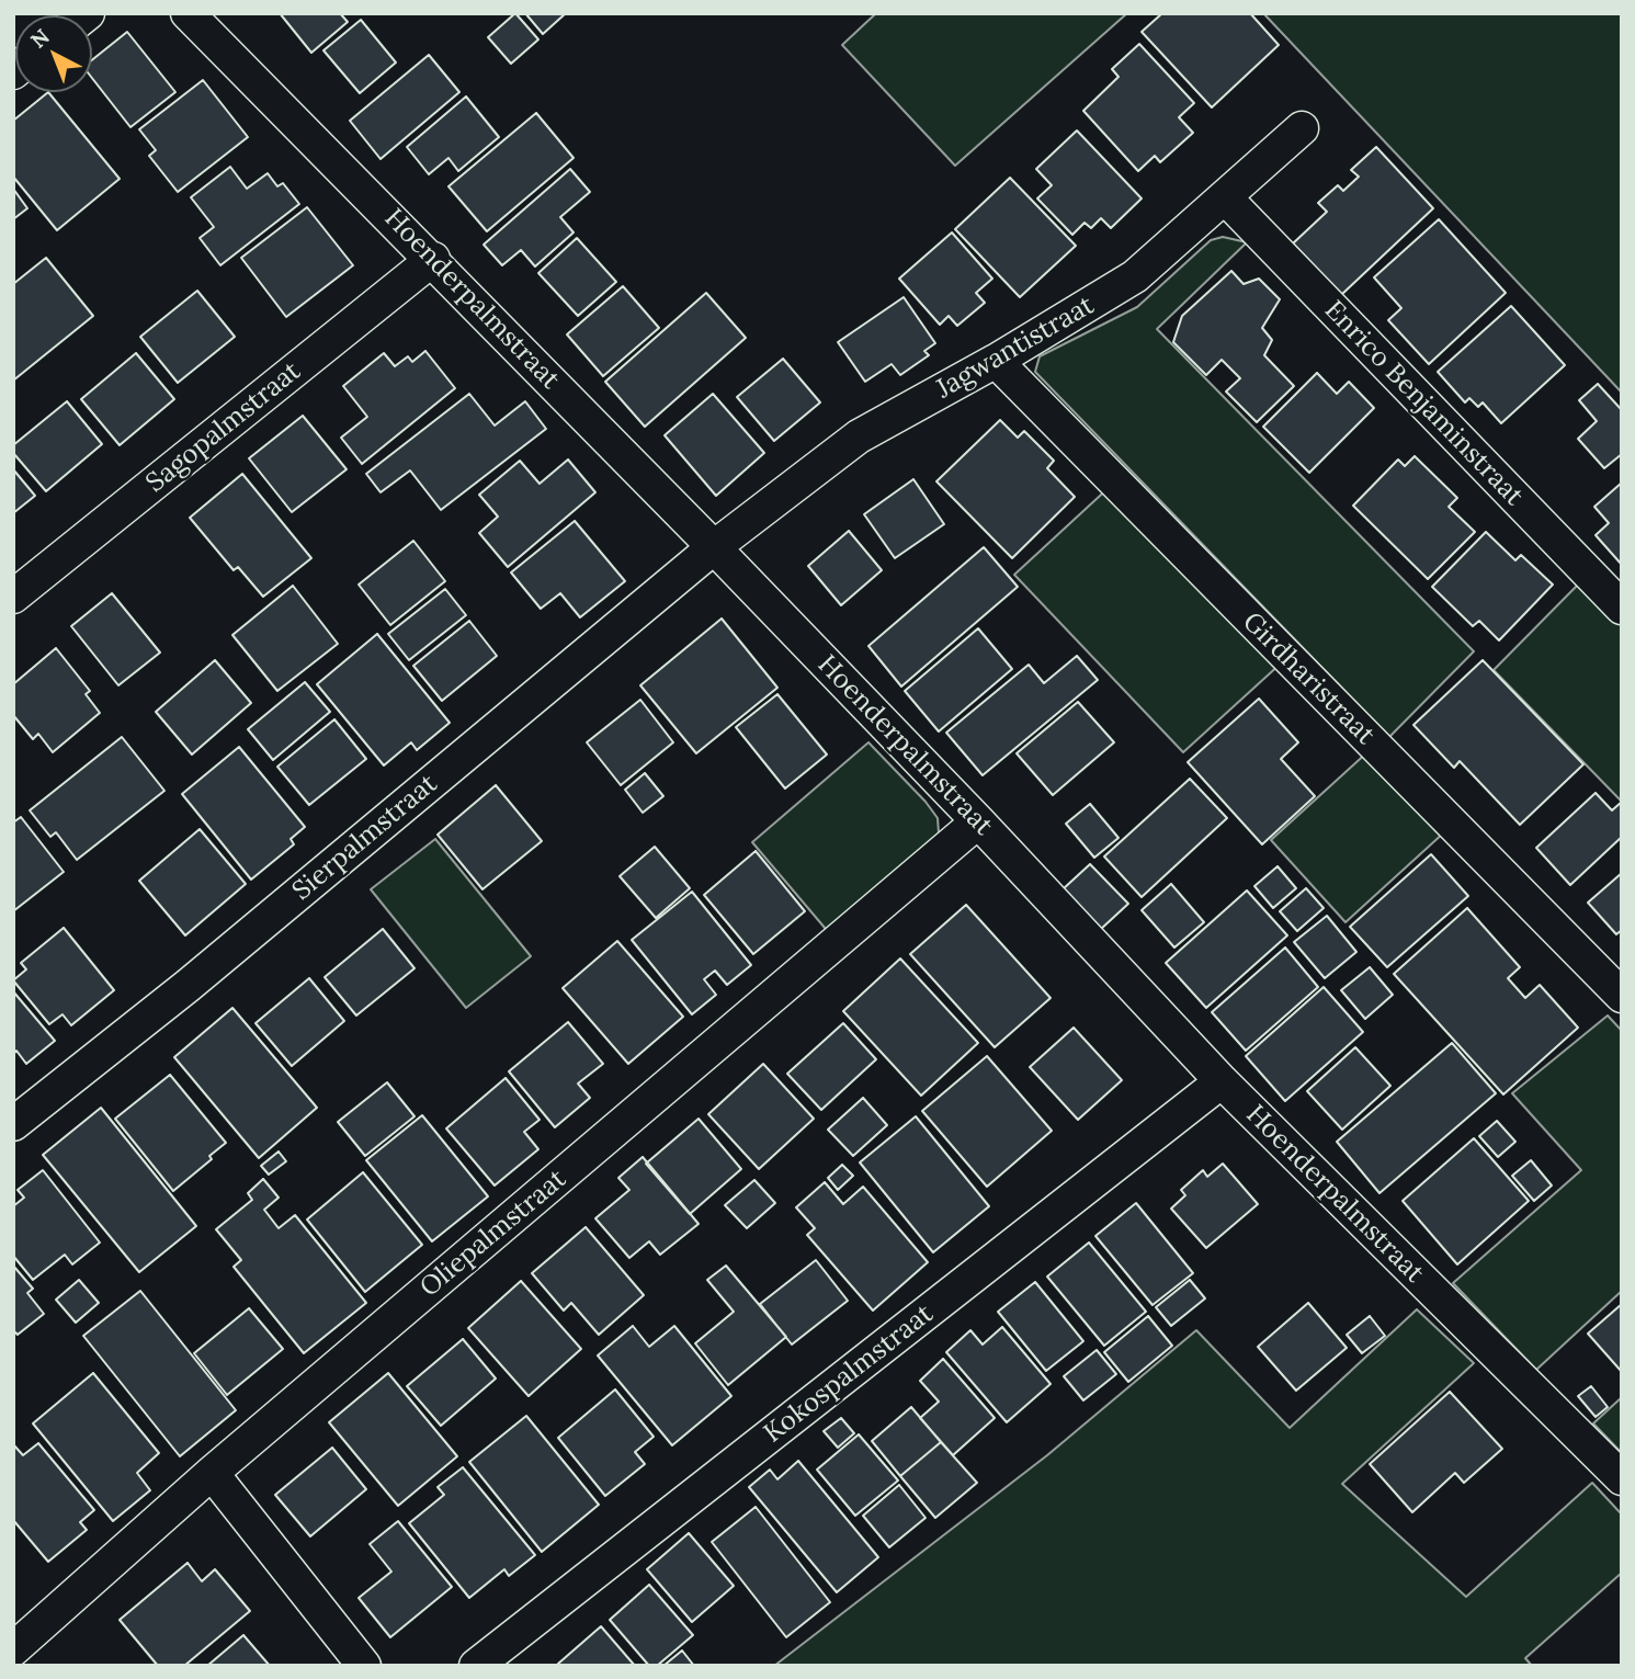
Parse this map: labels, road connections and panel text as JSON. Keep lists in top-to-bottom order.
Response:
{
  "streets": {
    "street": [
      "Hoenderpalmstraat",
      "Jagwantistraat",
      "Enrico Benjaminstraat",
      "Sagopalmstraat",
      "Girdharistraat",
      "Sierpalmstraat",
      "Oliepalmstraat",
      "Kokospalmstraat"
    ]
  },
  "crossings": [
    ["Hoenderpalmstraat", "Jagwantistraat"],
    ["Hoenderpalmstraat", "Sagopalmstraat"],
    ["Hoenderpalmstraat", "Sierpalmstraat"],
    ["Hoenderpalmstraat", "Oliepalmstraat"],
    ["Hoenderpalmstraat", "Kokospalmstraat"],
    ["Jagwantistraat", "Enrico Benjaminstraat"],
    ["Jagwantistraat", "Girdharistraat"],
    ["Jagwantistraat", "Sierpalmstraat"]
  ],
  "north": "top left"
}
